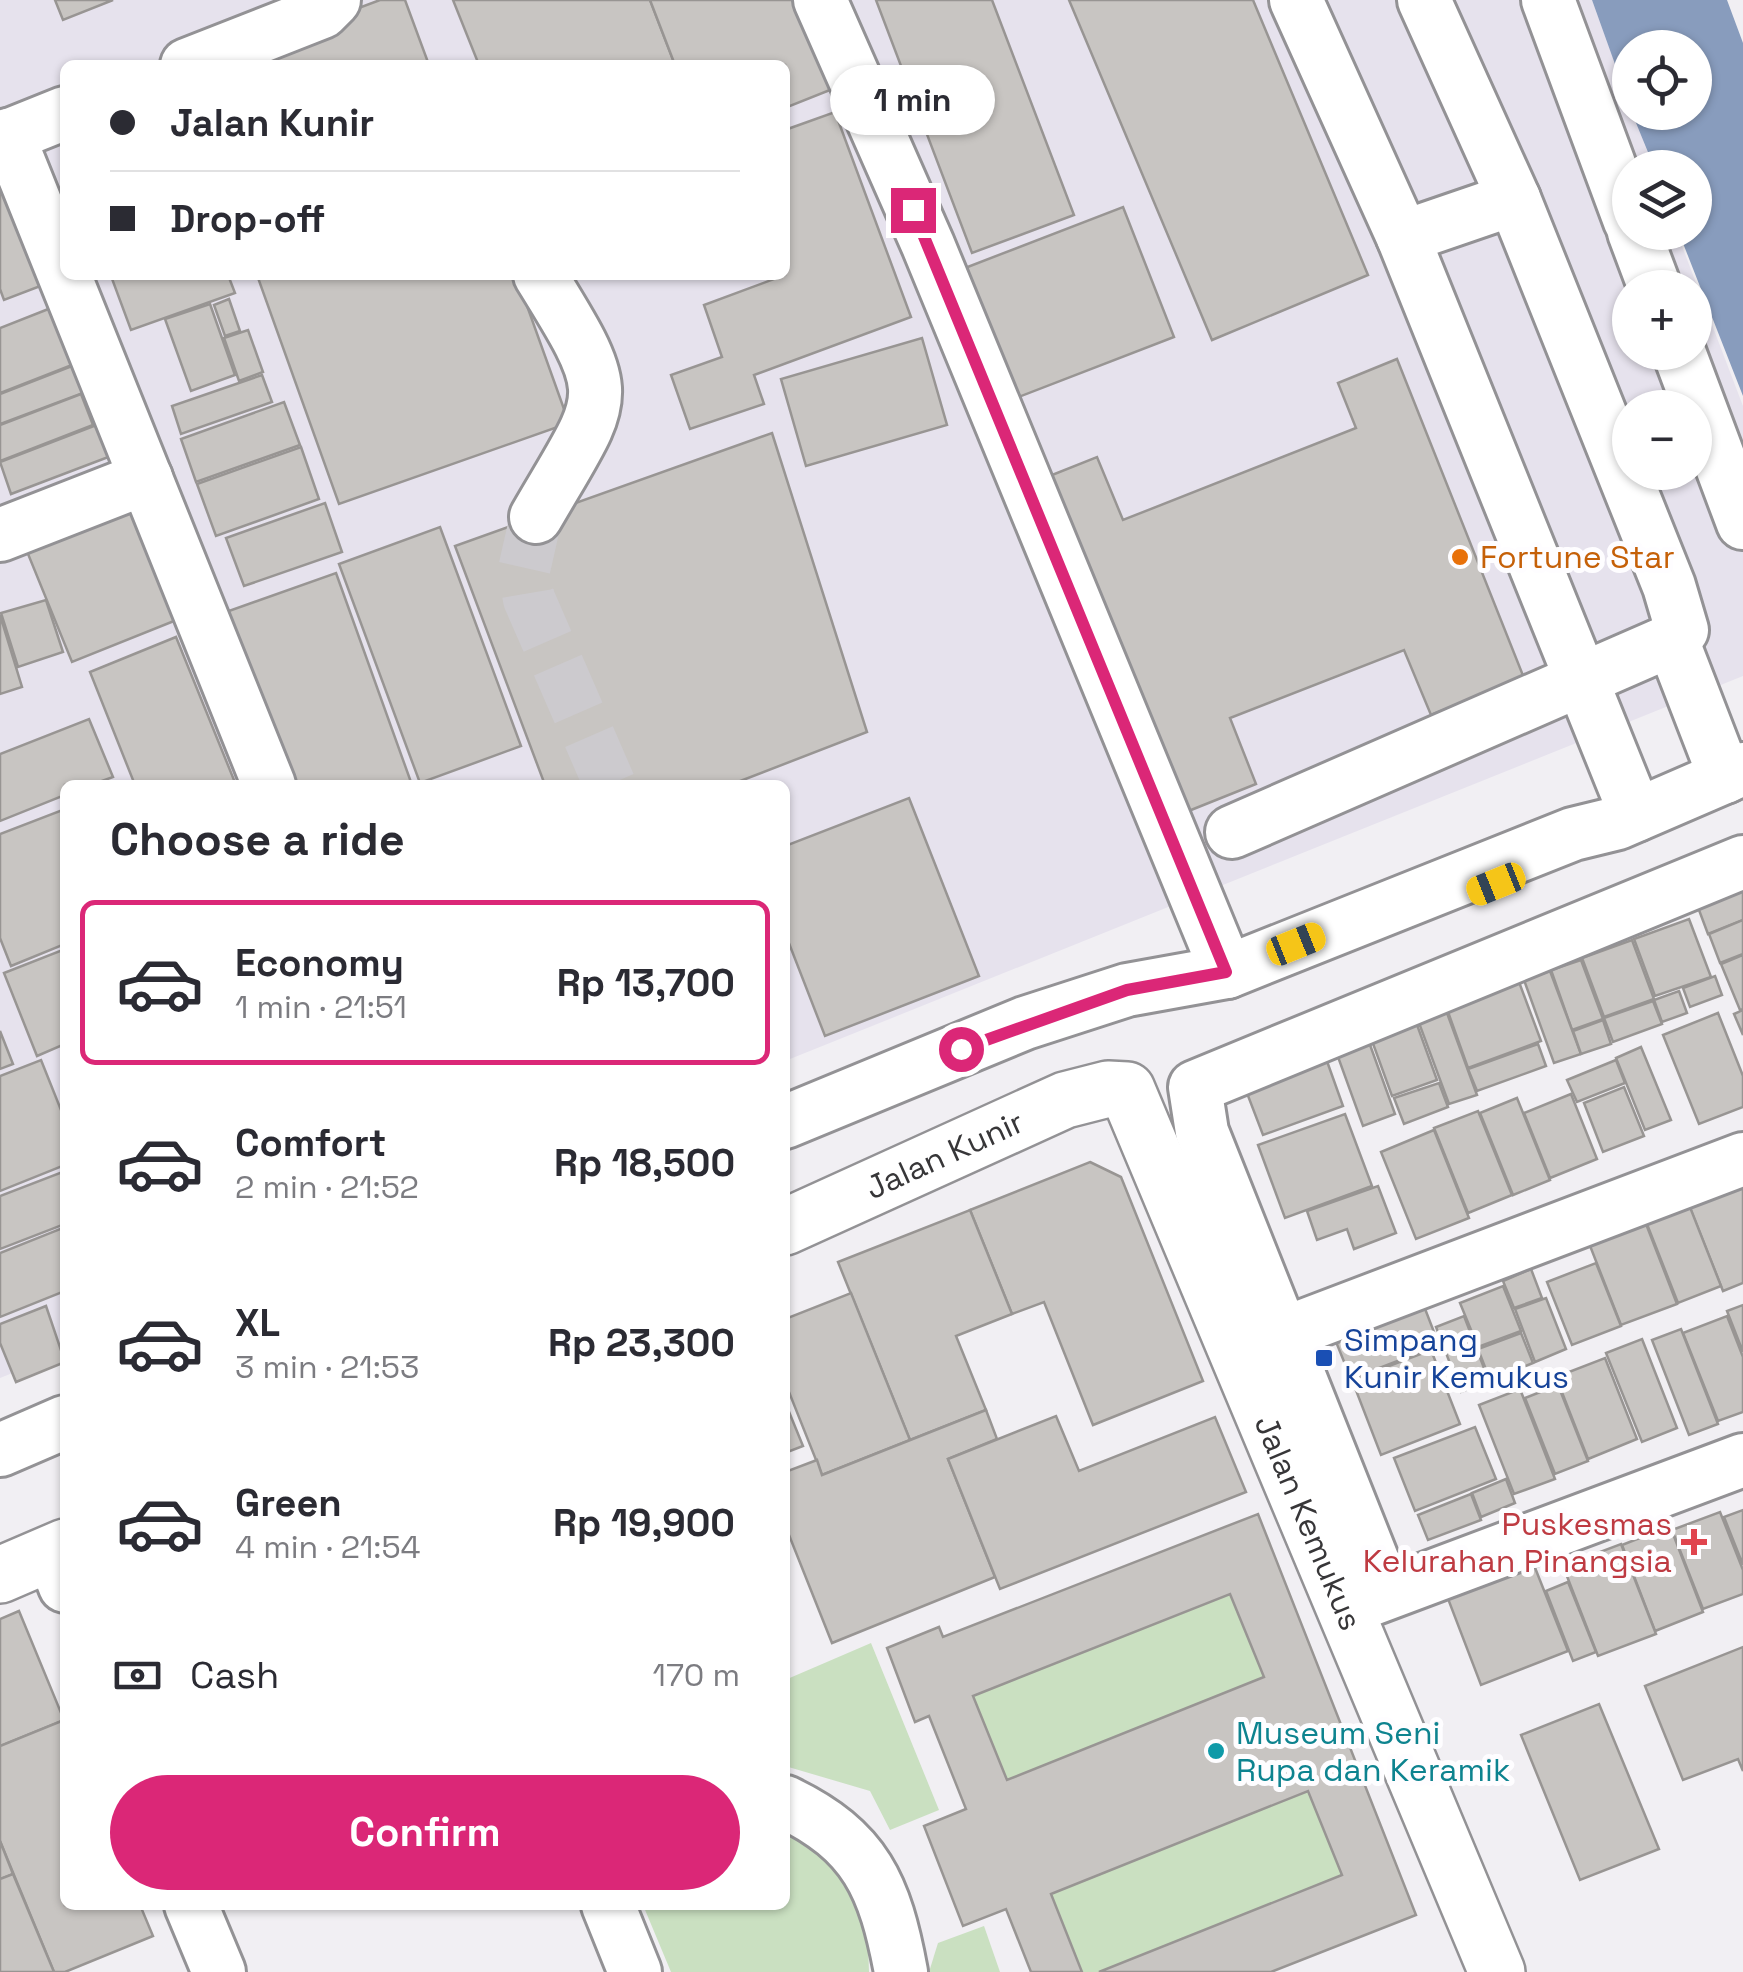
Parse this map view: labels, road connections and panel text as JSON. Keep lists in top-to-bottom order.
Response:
{
  "streets": {
    "main road": ["Jalan Kunir", "Jalan Kemukus"]
  },
  "crossings": [
    ["Jalan Kunir", "Jalan Kemukus"]
  ],
  "places": {
    "other": ["Fortune Star", "Museum Seni Rupa dan Keramik"],
    "transit": ["Simpang Kunir Kemukus"],
    "health": ["Puskesmas Kelurahan Pinangsia"]
  },
  "page": {
    "map_buttons": ["+", "−"],
    "banner": ["Jalan Kunir", "Drop-off"],
    "bubble": "1 min",
    "heading": "Choose a ride",
    "list": [
      {
        "name": "Economy",
        "note": "1 min · 21:51",
        "value": "Rp 13,700"
      },
      {
        "name": "Comfort",
        "note": "2 min · 21:52",
        "value": "Rp 18,500"
      },
      {
        "name": "XL",
        "note": "3 min · 21:53",
        "value": "Rp 23,300"
      },
      {
        "name": "Green",
        "note": "4 min · 21:54",
        "value": "Rp 19,900"
      }
    ],
    "pay": ["Cash", "170 m"],
    "buttons": "Confirm"
  }
}
